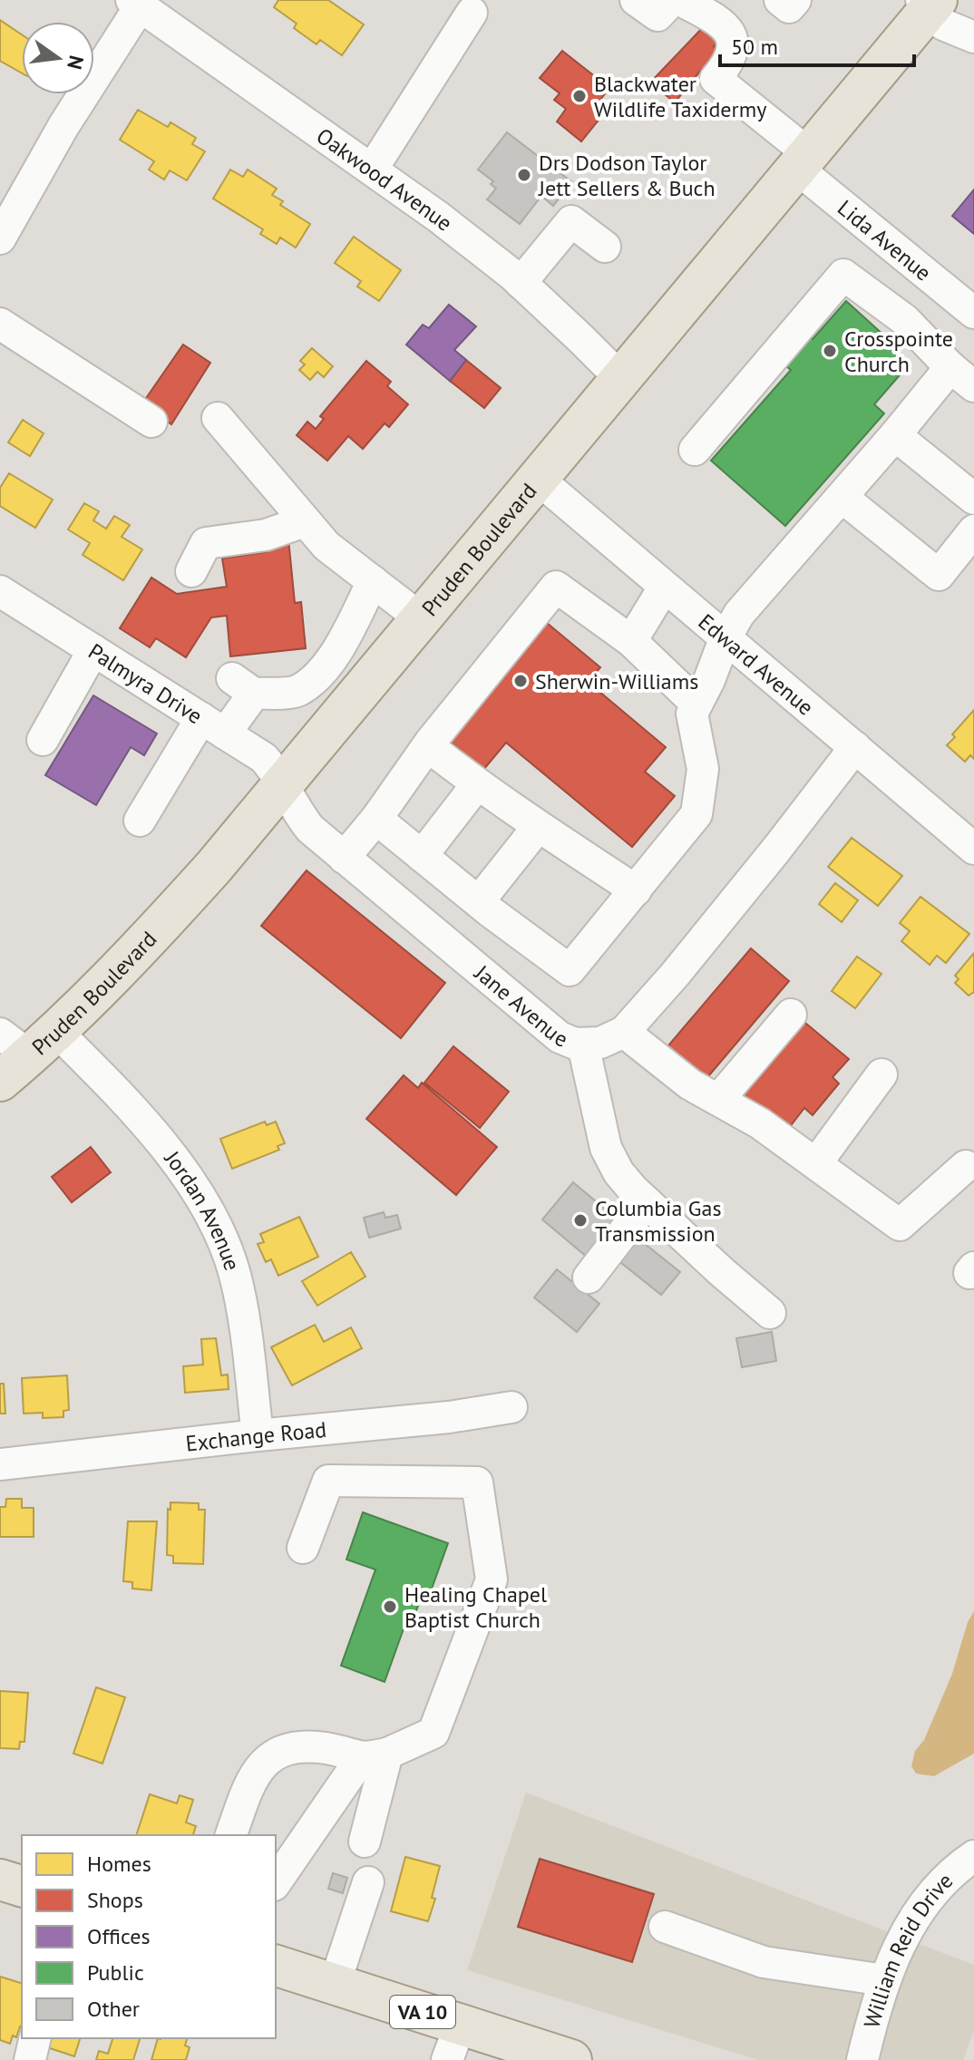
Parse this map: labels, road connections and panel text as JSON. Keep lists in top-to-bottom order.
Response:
{
  "streets": {
    "main road": ["Pruden Boulevard", "VA 10"],
    "street": [
      "Oakwood Avenue",
      "Lida Avenue",
      "Edward Avenue",
      "Palmyra Drive",
      "Jane Avenue",
      "Jordan Avenue",
      "Exchange Road",
      "William Reid Drive"
    ]
  },
  "crossings": [
    ["Oakwood Avenue", "Pruden Boulevard"],
    ["Lida Avenue", "Pruden Boulevard"],
    ["Pruden Boulevard", "Edward Avenue"],
    ["Pruden Boulevard", "Palmyra Drive"],
    ["Pruden Boulevard", "Jane Avenue"],
    ["Pruden Boulevard", "Jordan Avenue"],
    ["Palmyra Drive", "Jane Avenue"],
    ["Jordan Avenue", "Exchange Road"]
  ],
  "places": [
    "Blackwater Wildlife Taxidermy",
    "Drs Dodson Taylor Jett Sellers & Buch",
    "Crosspointe Church",
    "Sherwin-Williams",
    "Columbia Gas Transmission",
    "Healing Chapel Baptist Church"
  ],
  "legend": [
    "Homes",
    "Shops",
    "Offices",
    "Public",
    "Other"
  ],
  "scale_bar": "50 m",
  "north": "right"
}
